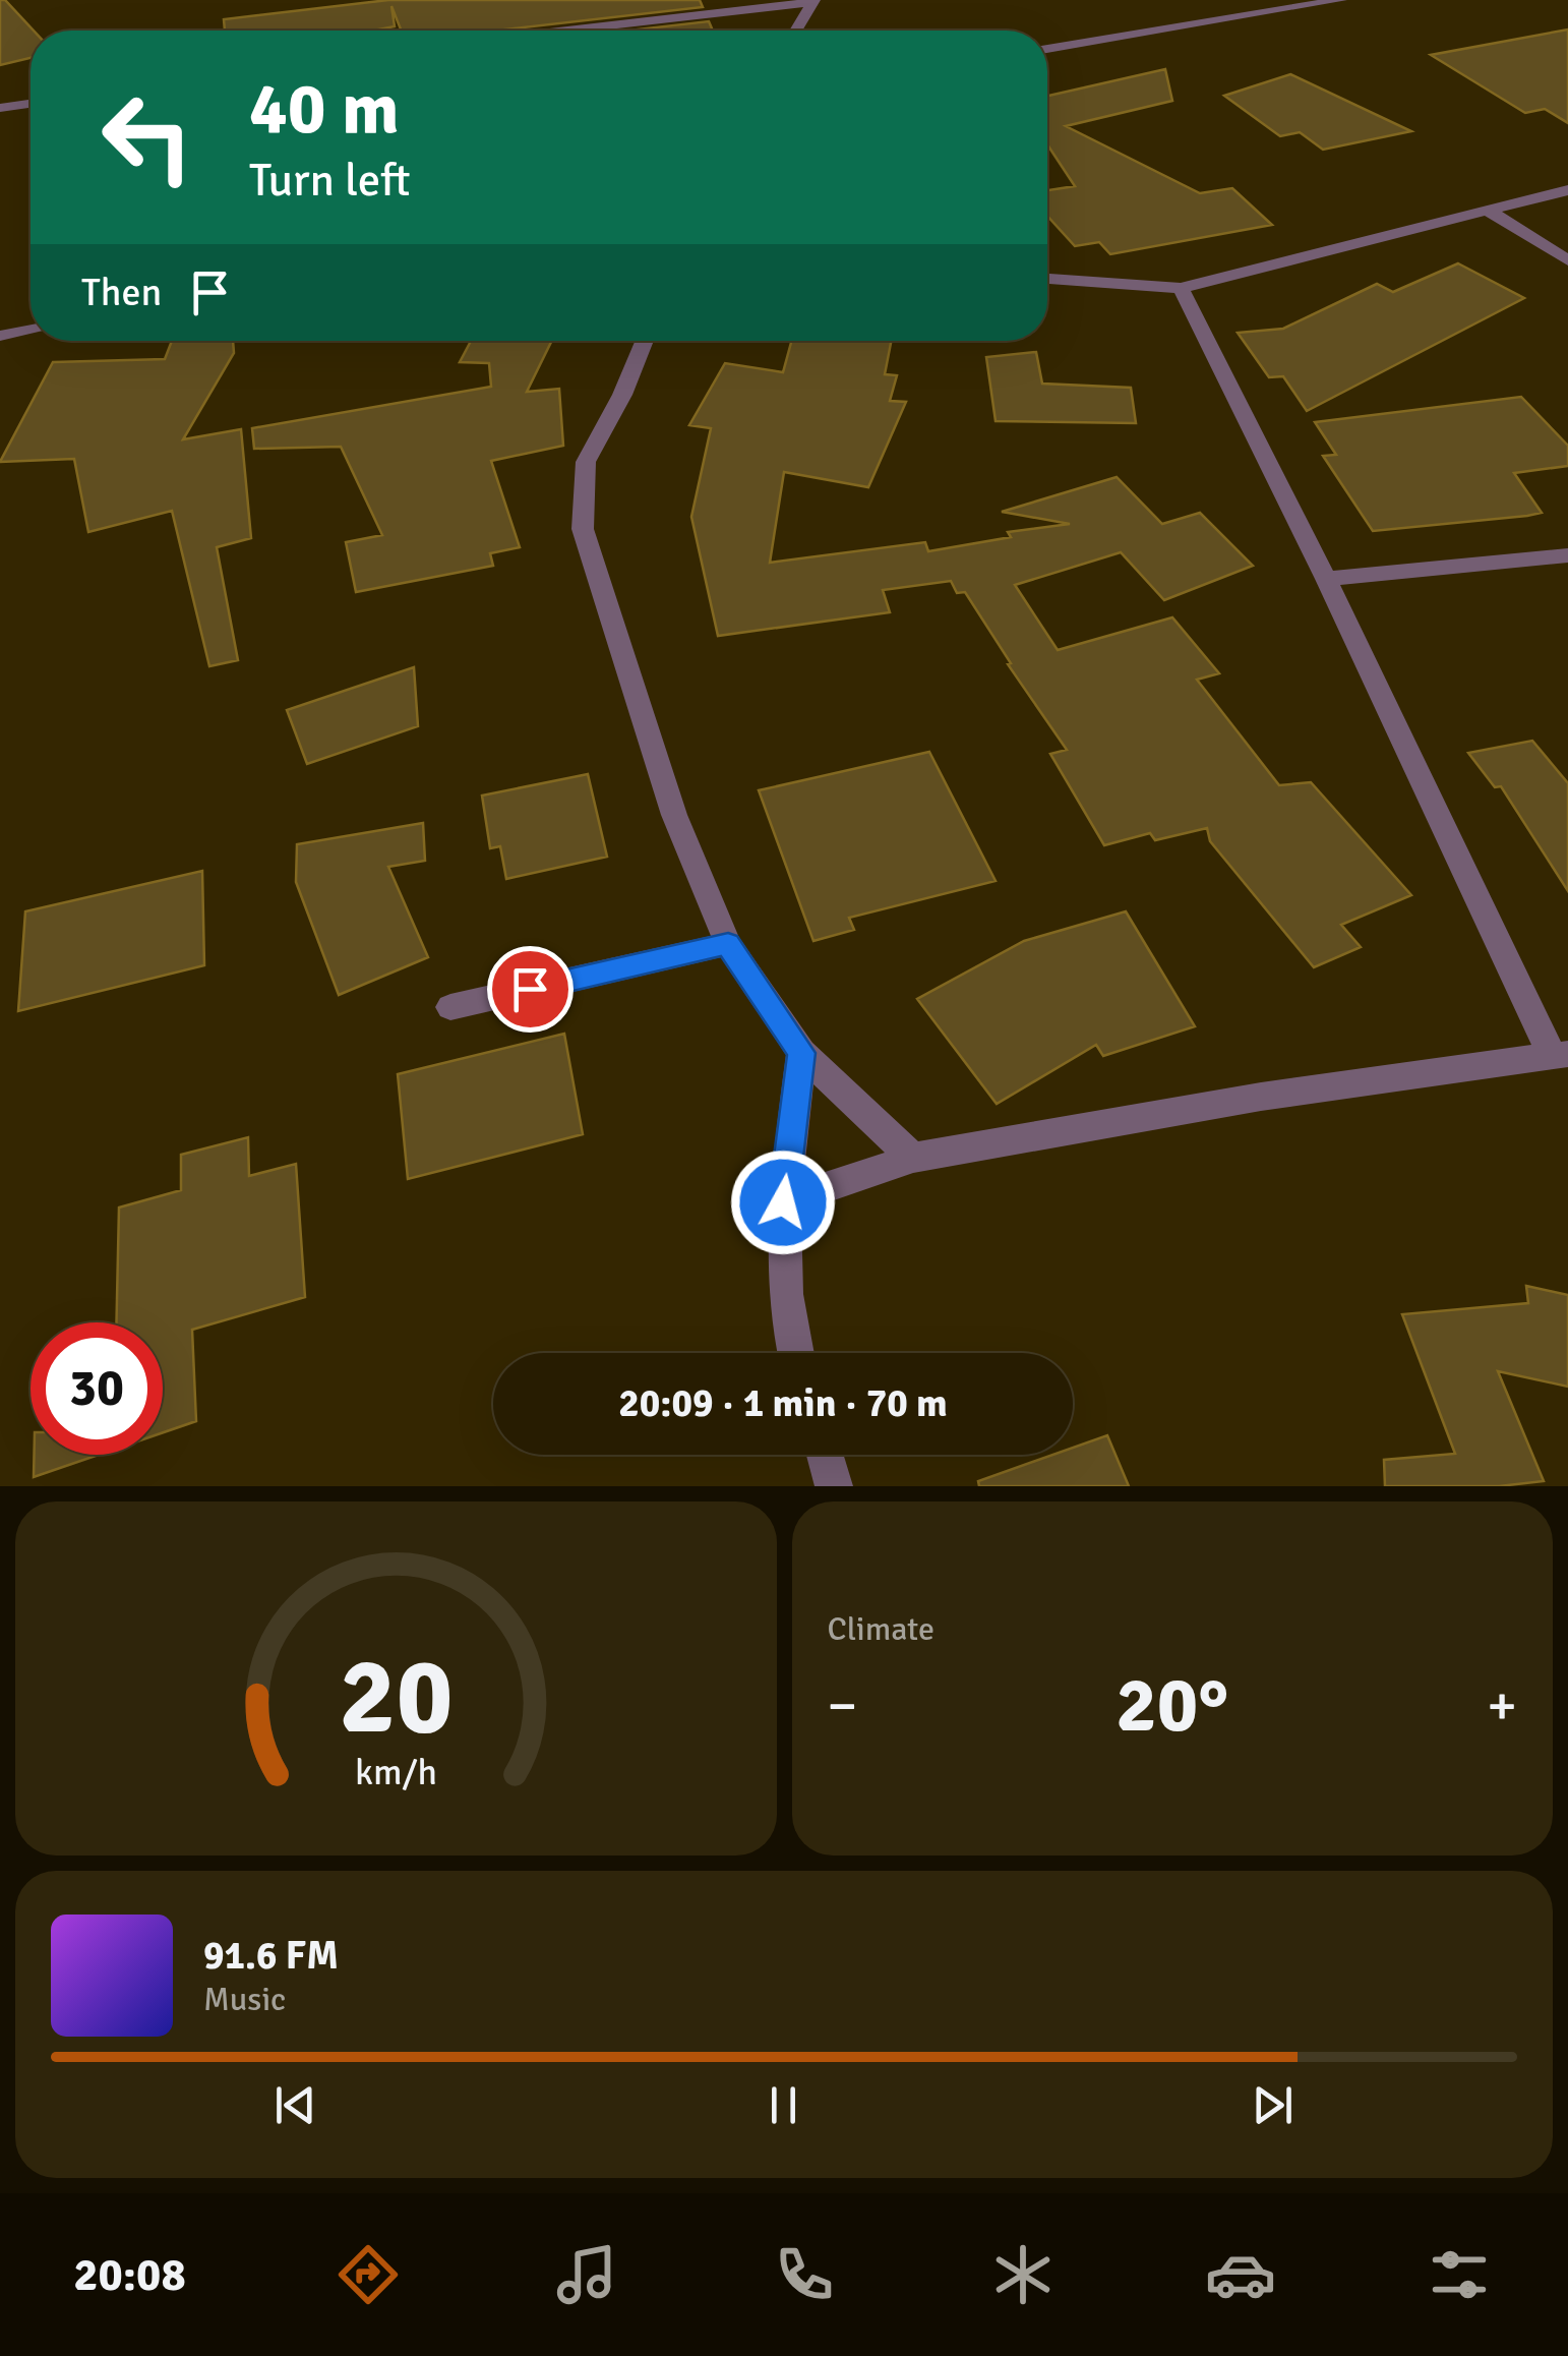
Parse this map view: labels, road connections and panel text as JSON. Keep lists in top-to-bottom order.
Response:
{
  "page": {
    "turn": ["40 m", "Turn left"],
    "then": "Then",
    "limit": "30",
    "trip": "20:09 · 1 min · 70 m",
    "tile": "Climate",
    "heat": ["−", "20°", "+"],
    "song": ["91.6 FM", "Music"],
    "tabs": "20:08",
    "gauge": ["20", "km/h"]
  }
}
